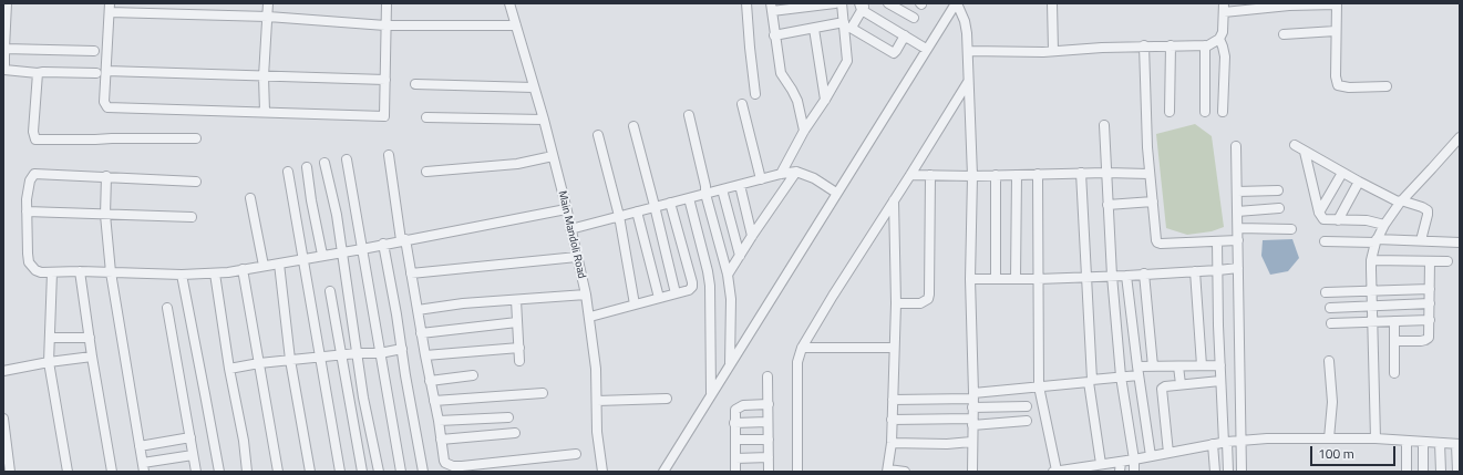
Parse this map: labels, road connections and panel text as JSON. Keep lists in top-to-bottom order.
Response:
{
  "streets": {
    "street": ["Main Mandoli Road"]
  },
  "scale_bar": "100 m"
}
